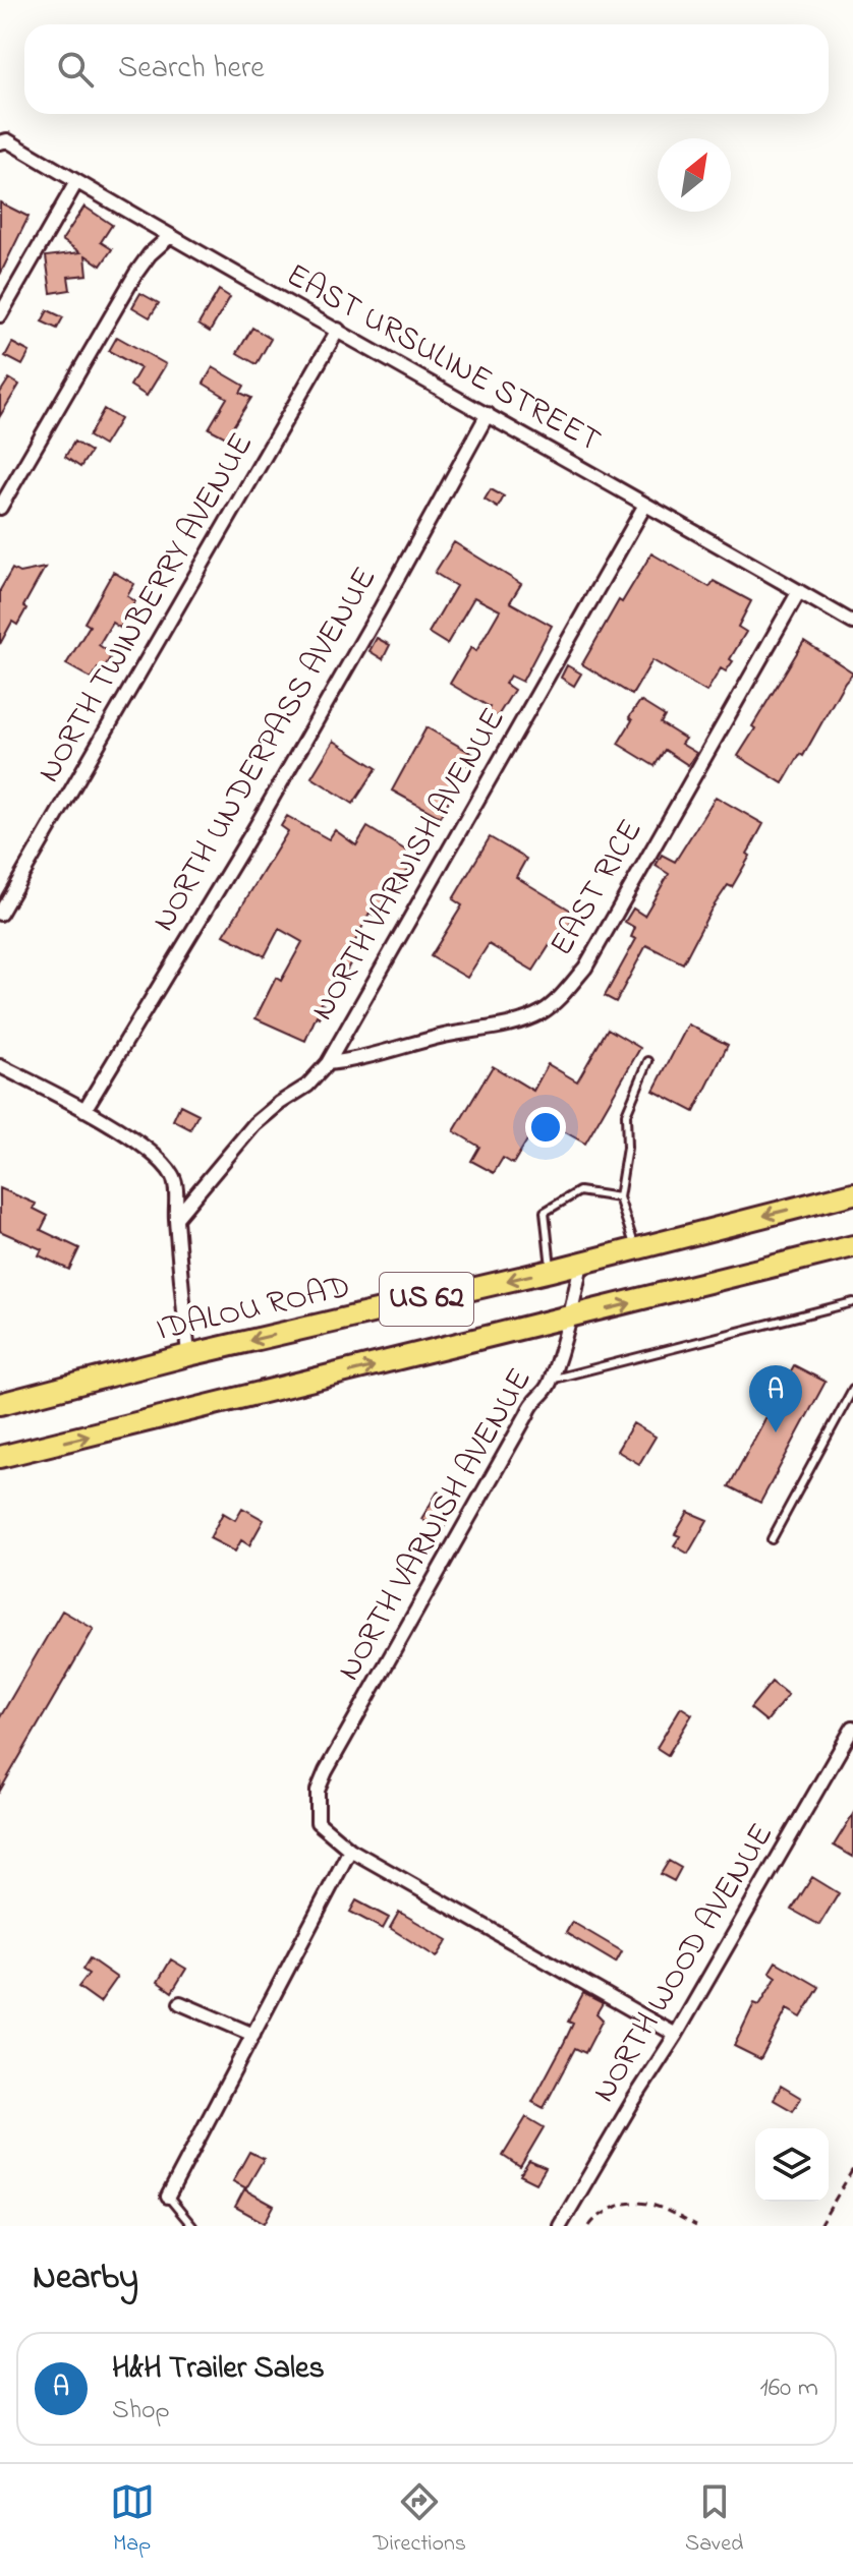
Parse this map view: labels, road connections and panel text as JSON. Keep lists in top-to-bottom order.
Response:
{
  "streets": {
    "highway": ["US 62", "IDALOU ROAD"],
    "street": [
      "EAST URSULINE STREET",
      "NORTH TWINBERRY AVENUE",
      "NORTH UNDERPASS AVENUE",
      "NORTH VARNISH AVENUE",
      "EAST RICE",
      "NORTH WOOD AVENUE"
    ]
  },
  "crossings": [
    ["EAST URSULINE STREET", "NORTH TWINBERRY AVENUE"],
    ["EAST URSULINE STREET", "NORTH UNDERPASS AVENUE"],
    ["EAST URSULINE STREET", "NORTH VARNISH AVENUE"],
    ["EAST URSULINE STREET", "EAST RICE"],
    ["NORTH VARNISH AVENUE", "EAST RICE"],
    ["NORTH VARNISH AVENUE", "US 62"],
    ["NORTH VARNISH AVENUE", "IDALOU ROAD"]
  ],
  "north": "top right",
  "page": {
    "search": "Search here",
    "pins": "A",
    "heading": "Nearby",
    "list": [
      {
        "mark": "A",
        "name": "H&H Trailer Sales",
        "note": "Shop",
        "value": "160 m"
      }
    ],
    "nav": ["Map", "Directions", "Saved"]
  }
}
